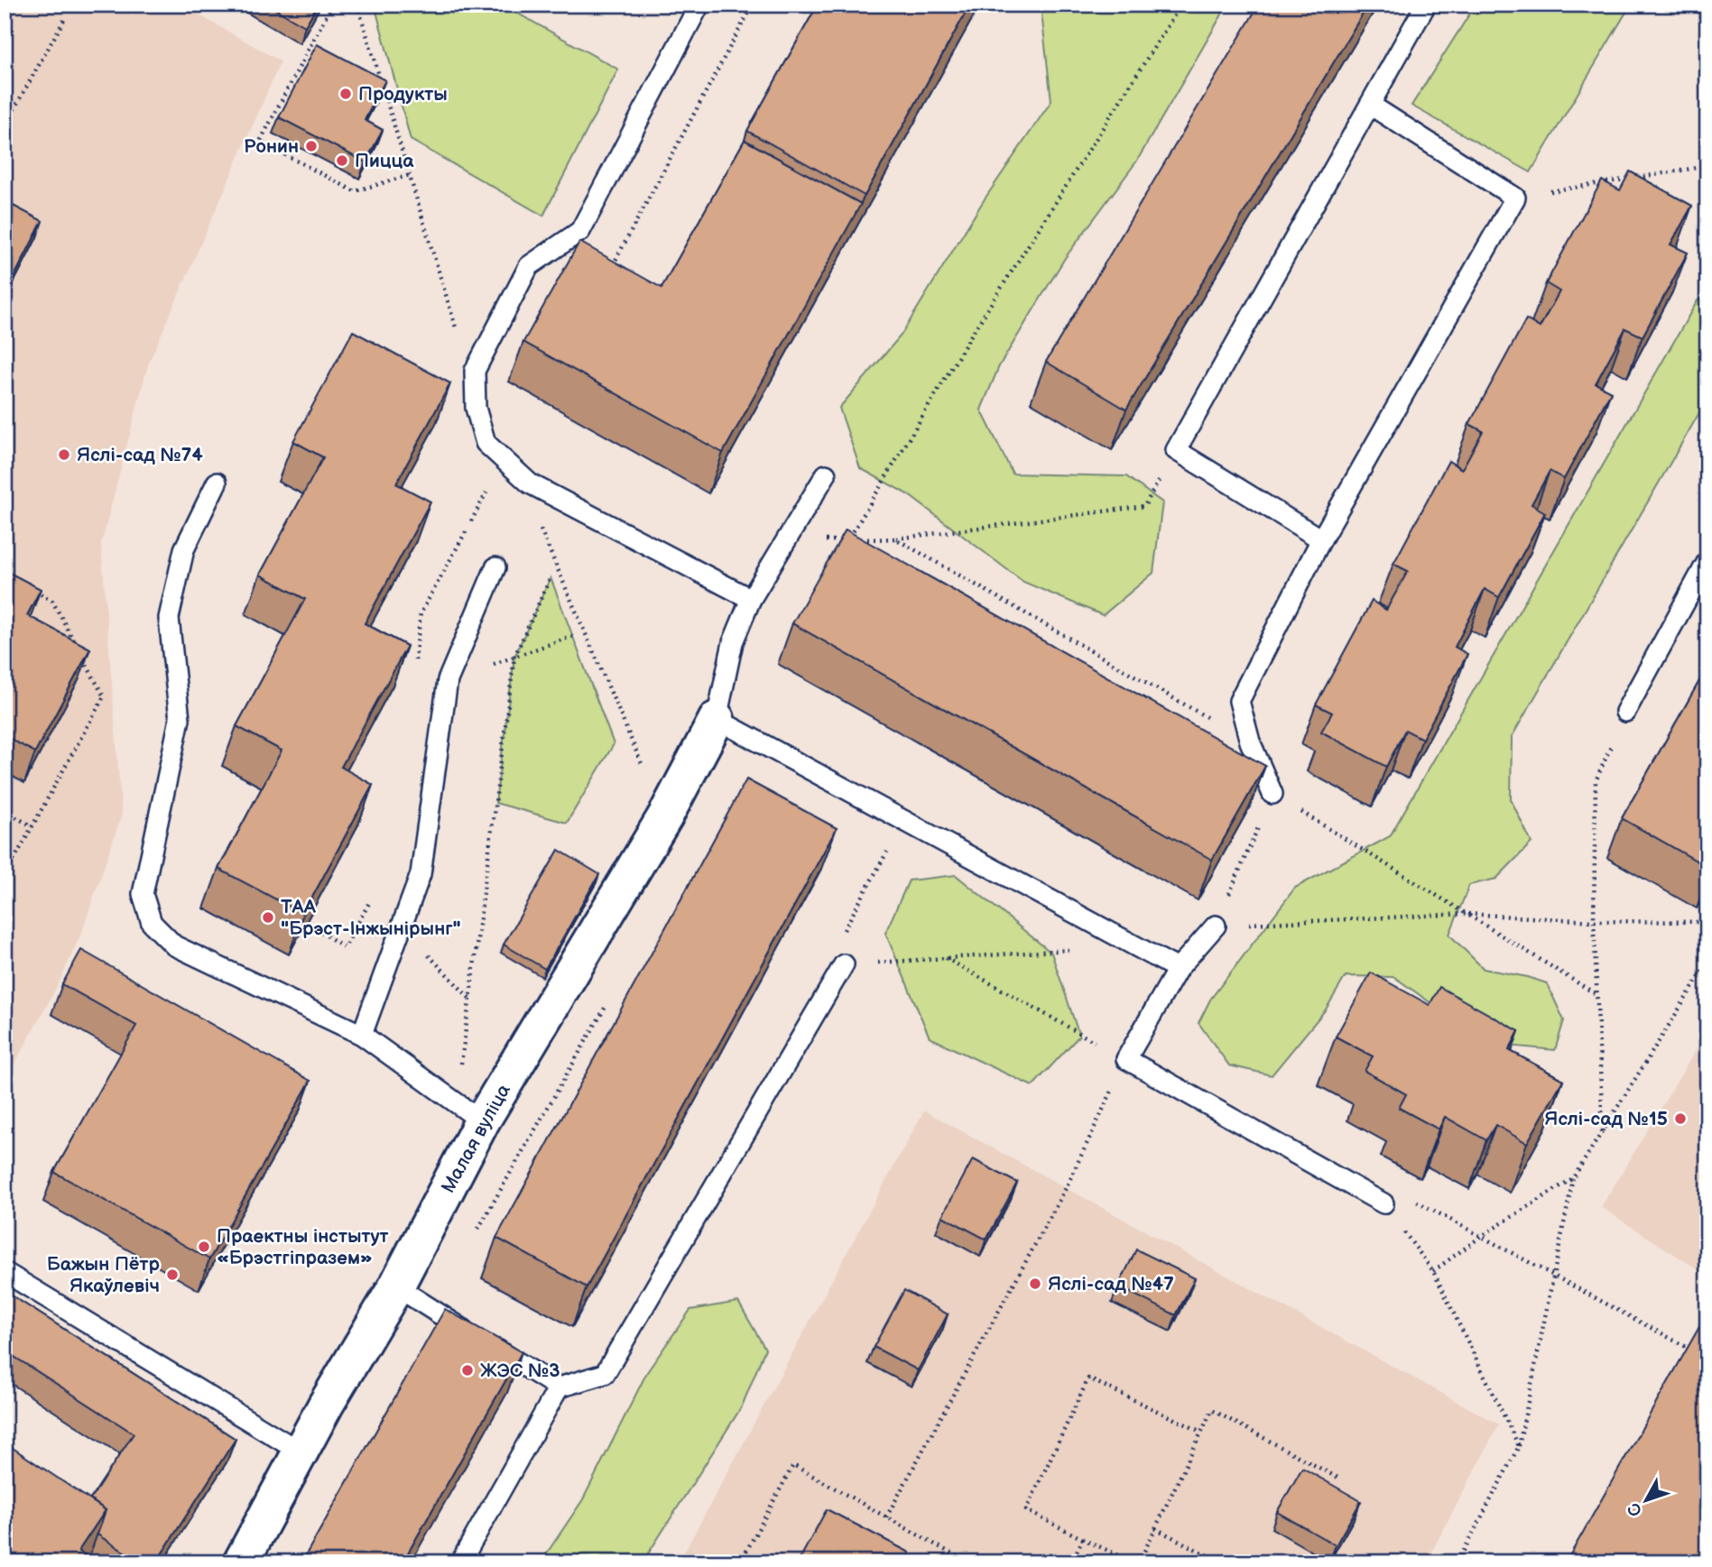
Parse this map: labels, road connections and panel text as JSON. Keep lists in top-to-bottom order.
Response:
{
  "streets": {
    "street": ["Малая вуліца"]
  },
  "places": [
    "Продукты",
    "Ронин",
    "Пицца",
    "Яслі-сад №74",
    "ТАА \"Брэст-Інжынірынг\"",
    "Яслі-сад №15",
    "Праектны інстытут «Брэстгіпразем»",
    "Бажын Пётр Якаўлевіч",
    "Яслі-сад №47",
    "ЖЭС №3"
  ],
  "north": "bottom left"
}
